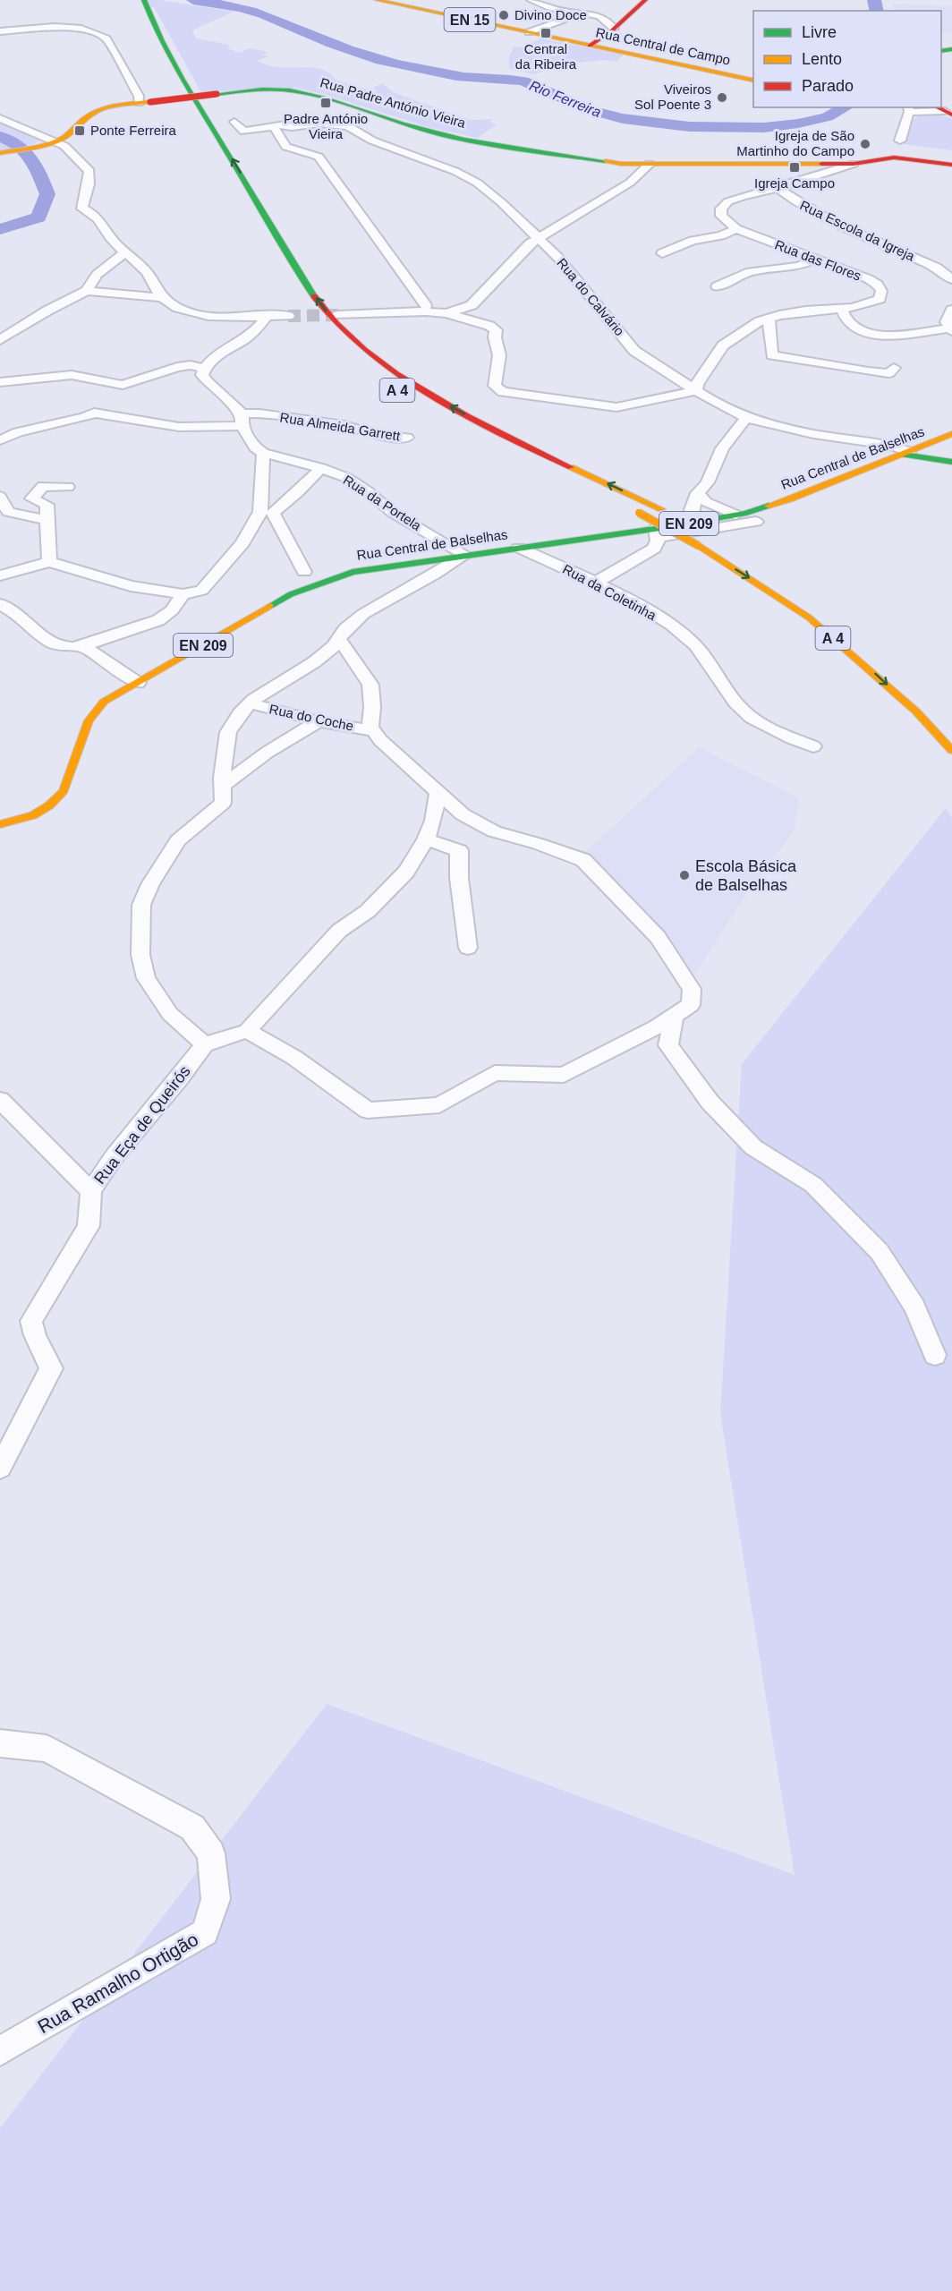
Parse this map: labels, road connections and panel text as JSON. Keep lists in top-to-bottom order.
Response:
{
  "streets": {
    "main road": [
      "EN 15",
      "Rua Central de Campo",
      "Rua Padre António Vieira",
      "A 4",
      "Rua Central de Balselhas",
      "EN 209"
    ],
    "street": [
      "Rua Escola da Igreja",
      "Rua das Flores",
      "Rua do Calvário",
      "Rua Almeida Garrett",
      "Rua da Portela",
      "Rua da Coletinha",
      "Rua do Coche",
      "Rua Eça de Queirós",
      "Rua Ramalho Ortigão"
    ]
  },
  "crossings": [
    ["Rua Padre António Vieira", "Rua Escola da Igreja"],
    ["Rua Padre António Vieira", "Rua do Calvário"],
    ["Rua do Calvário", "Rua Central de Balselhas"],
    ["Rua Central de Balselhas", "Rua da Portela"],
    ["Rua Central de Balselhas", "Rua da Coletinha"]
  ],
  "water": ["Rio Ferreira"],
  "places": {
    "other": [
      "Divino Doce",
      "Viveiros Sol Poente 3",
      "Igreja de São Martinho do Campo",
      "Escola Básica de Balselhas"
    ],
    "transit": [
      "Central da Ribeira",
      "Padre António Vieira",
      "Ponte Ferreira",
      "Igreja Campo"
    ]
  },
  "legend": ["Livre", "Lento", "Parado"]
}
